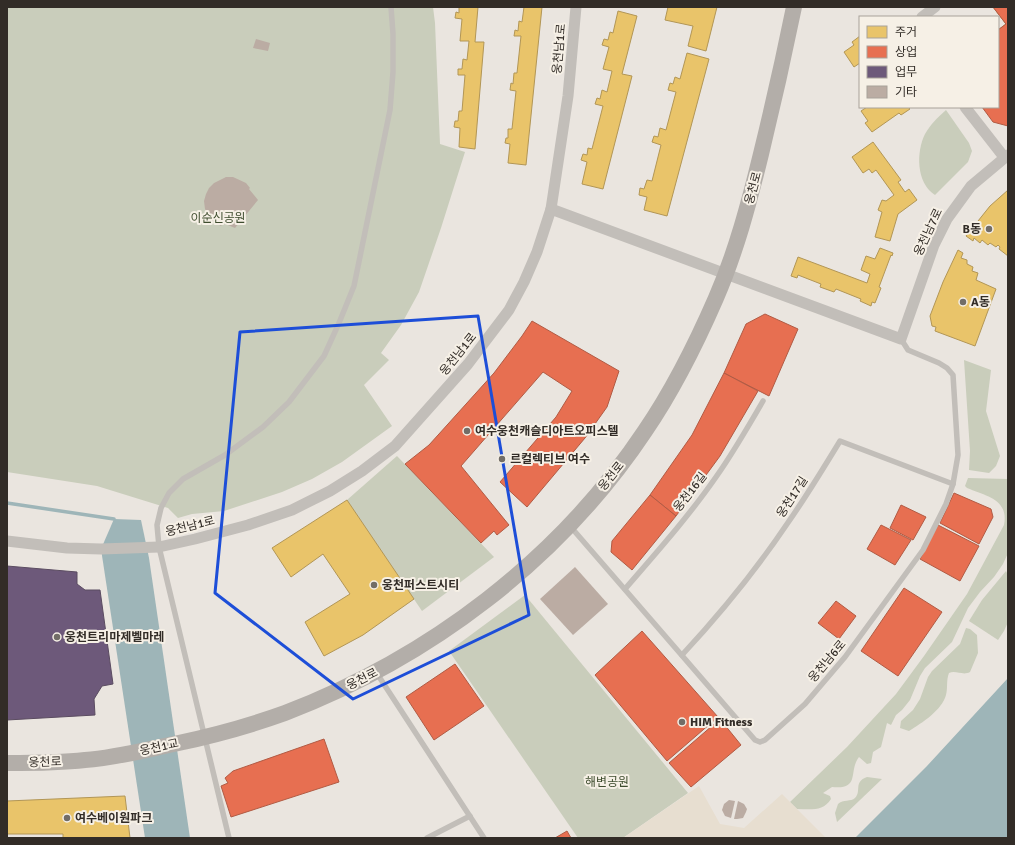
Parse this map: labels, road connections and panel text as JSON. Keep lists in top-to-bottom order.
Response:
{
  "streets": {
    "street": [
      "웅천남1로",
      "웅천로",
      "웅천남7로",
      "웅천1교"
    ],
    "lane": ["웅천16길", "웅천17길", "웅천남6로"]
  },
  "crossings": [
    ["웅천로", "웅천남6로"],
    ["웅천로", "웅천1교"],
    ["웅천남7로", "웅천남6로"],
    ["웅천16길", "웅천남6로"],
    ["웅천17길", "웅천남6로"]
  ],
  "parks": ["이순신공원", "해변공원"],
  "places": [
    "B동",
    "A동",
    "여수웅천캐슬디아트오피스텔",
    "르컬렉티브 여수",
    "웅천퍼스트시티",
    "웅천트리마제벨마레",
    "HIM Fitness",
    "여수베이원파크"
  ],
  "legend": [
    "주거",
    "상업",
    "업무",
    "기타"
  ]
}
